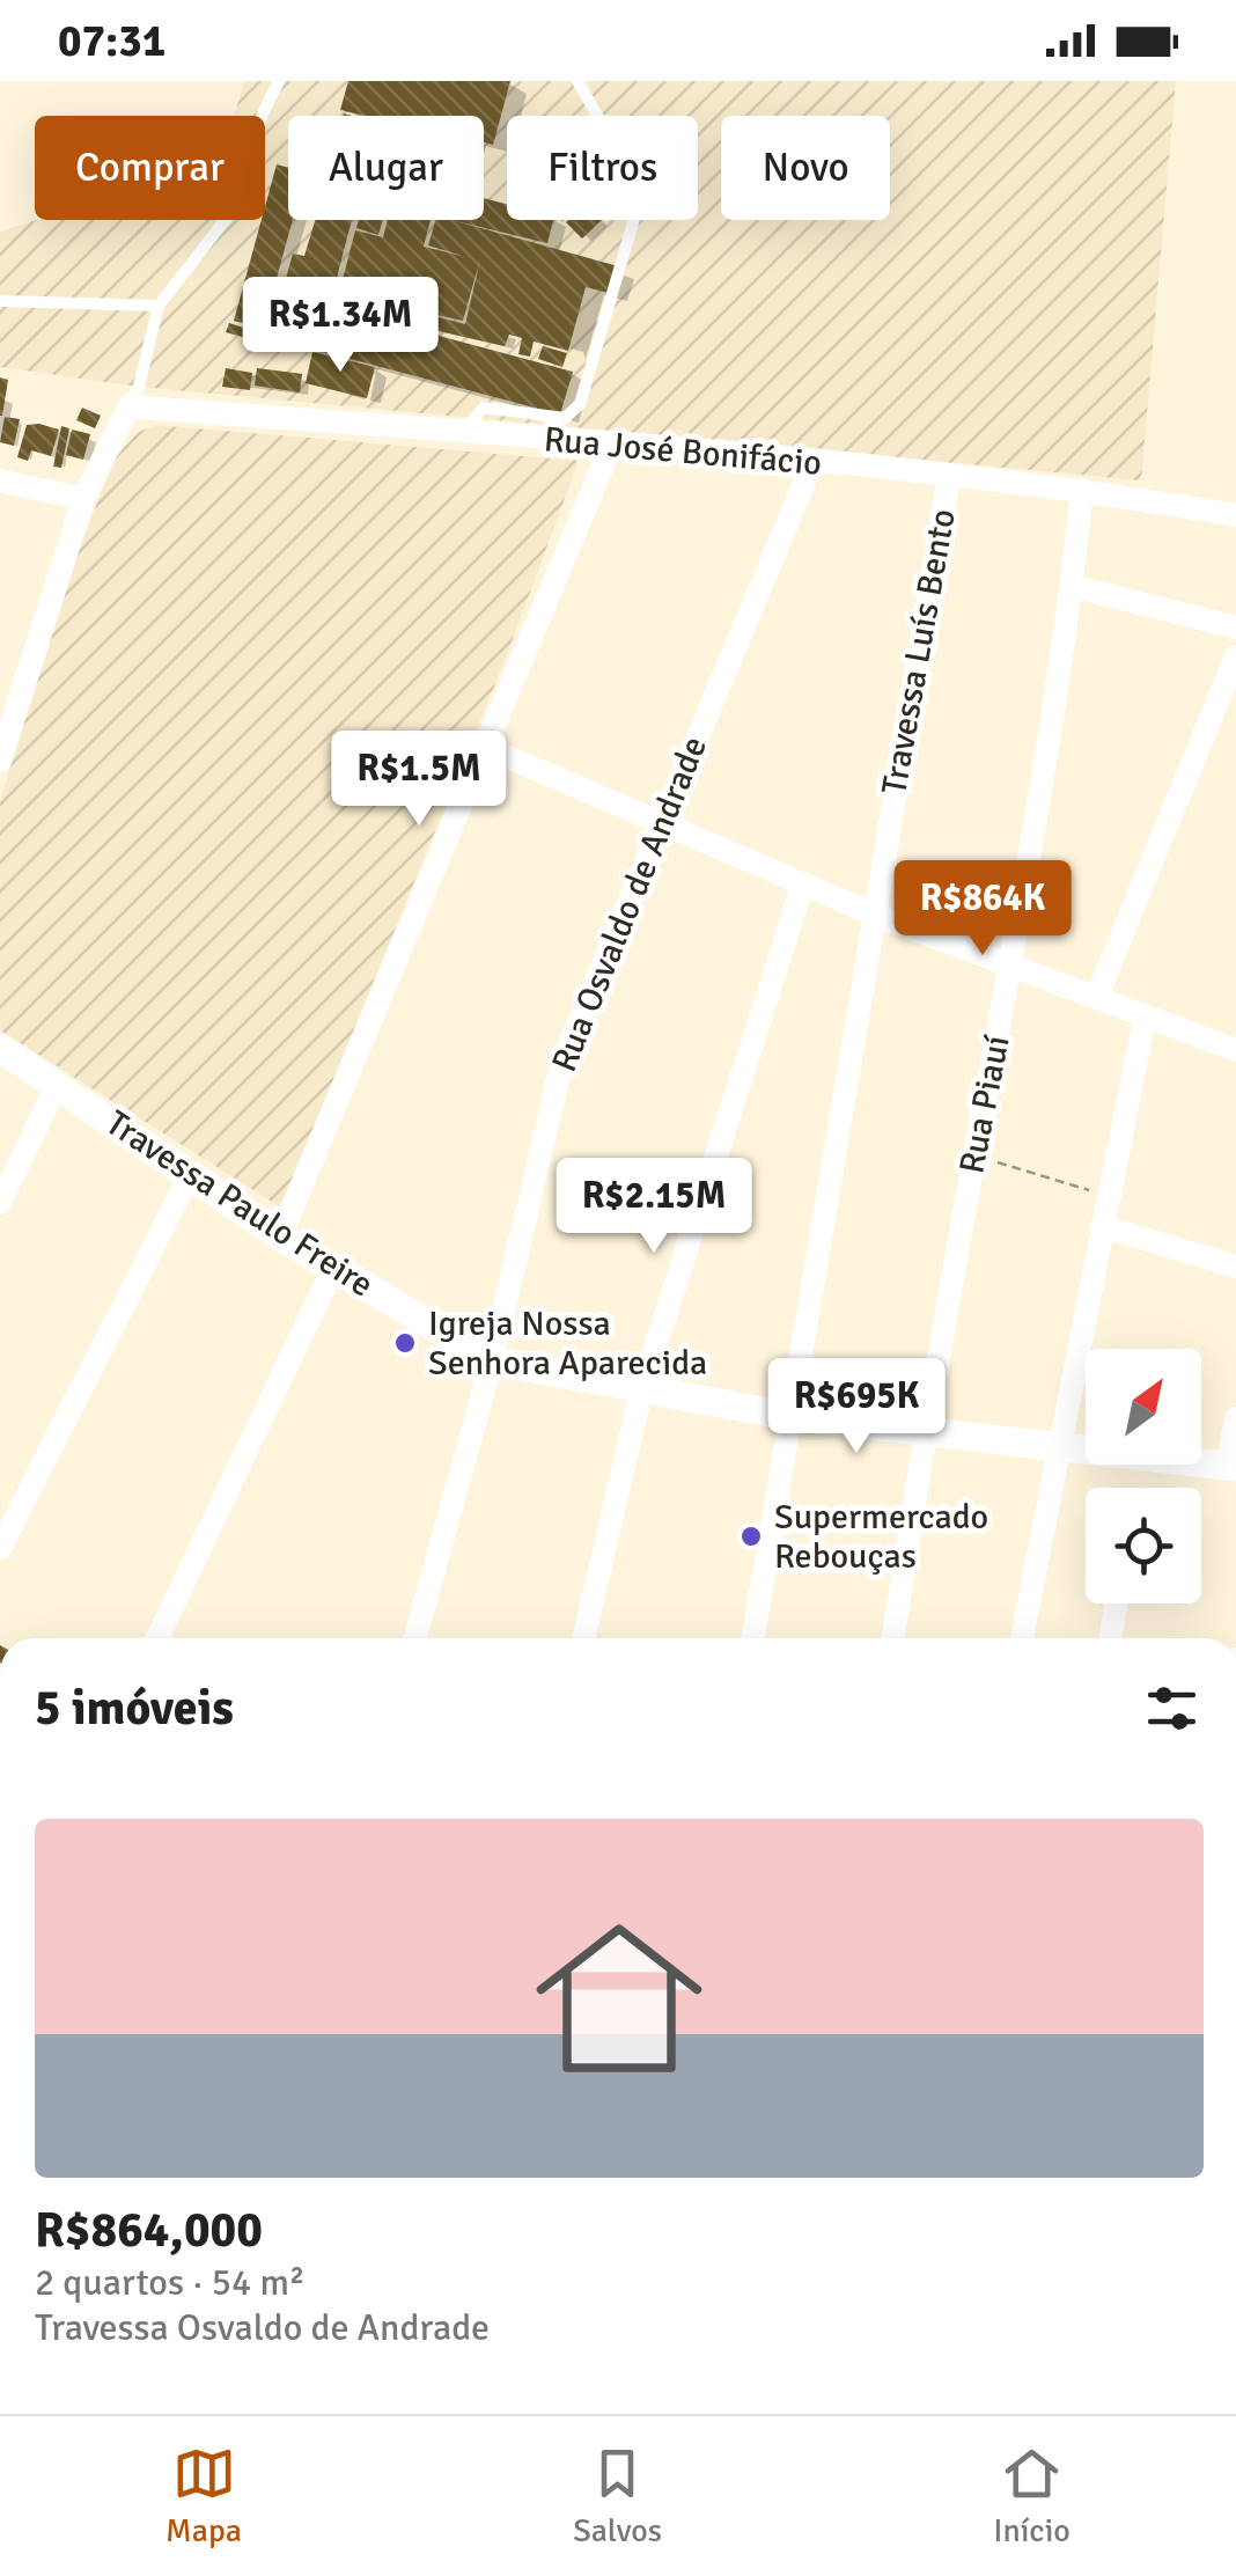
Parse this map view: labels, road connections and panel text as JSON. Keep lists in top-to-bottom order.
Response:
{
  "streets": {
    "street": [
      "Rua José Bonifácio",
      "Travessa Luís Bento",
      "Rua Osvaldo de Andrade",
      "Rua Piauí",
      "Travessa Paulo Freire"
    ]
  },
  "crossings": [
    ["Rua José Bonifácio", "Travessa Luís Bento"],
    ["Rua José Bonifácio", "Rua Osvaldo de Andrade"],
    ["Rua José Bonifácio", "Rua Piauí"],
    ["Travessa Luís Bento", "Travessa Paulo Freire"],
    ["Rua Osvaldo de Andrade", "Travessa Paulo Freire"],
    ["Rua Piauí", "Travessa Paulo Freire"]
  ],
  "places": ["Igreja Nossa Senhora Aparecida", "Supermercado Rebouças"],
  "north": "top right",
  "page": {
    "status": "07:31",
    "chip": [
      "Comprar",
      "Alugar",
      "Filtros",
      "Novo"
    ],
    "price": [
      "R$1.34M",
      "R$1.5M",
      "R$864K",
      "R$2.15M",
      "R$695K"
    ],
    "heading": "5 imóveis",
    "list": [
      {
        "name": "R$864,000",
        "note": "2 quartos · 54 m² · Travessa Osvaldo de Andrade"
      }
    ],
    "tabs": ["Mapa", "Salvos", "Início"]
  }
}
